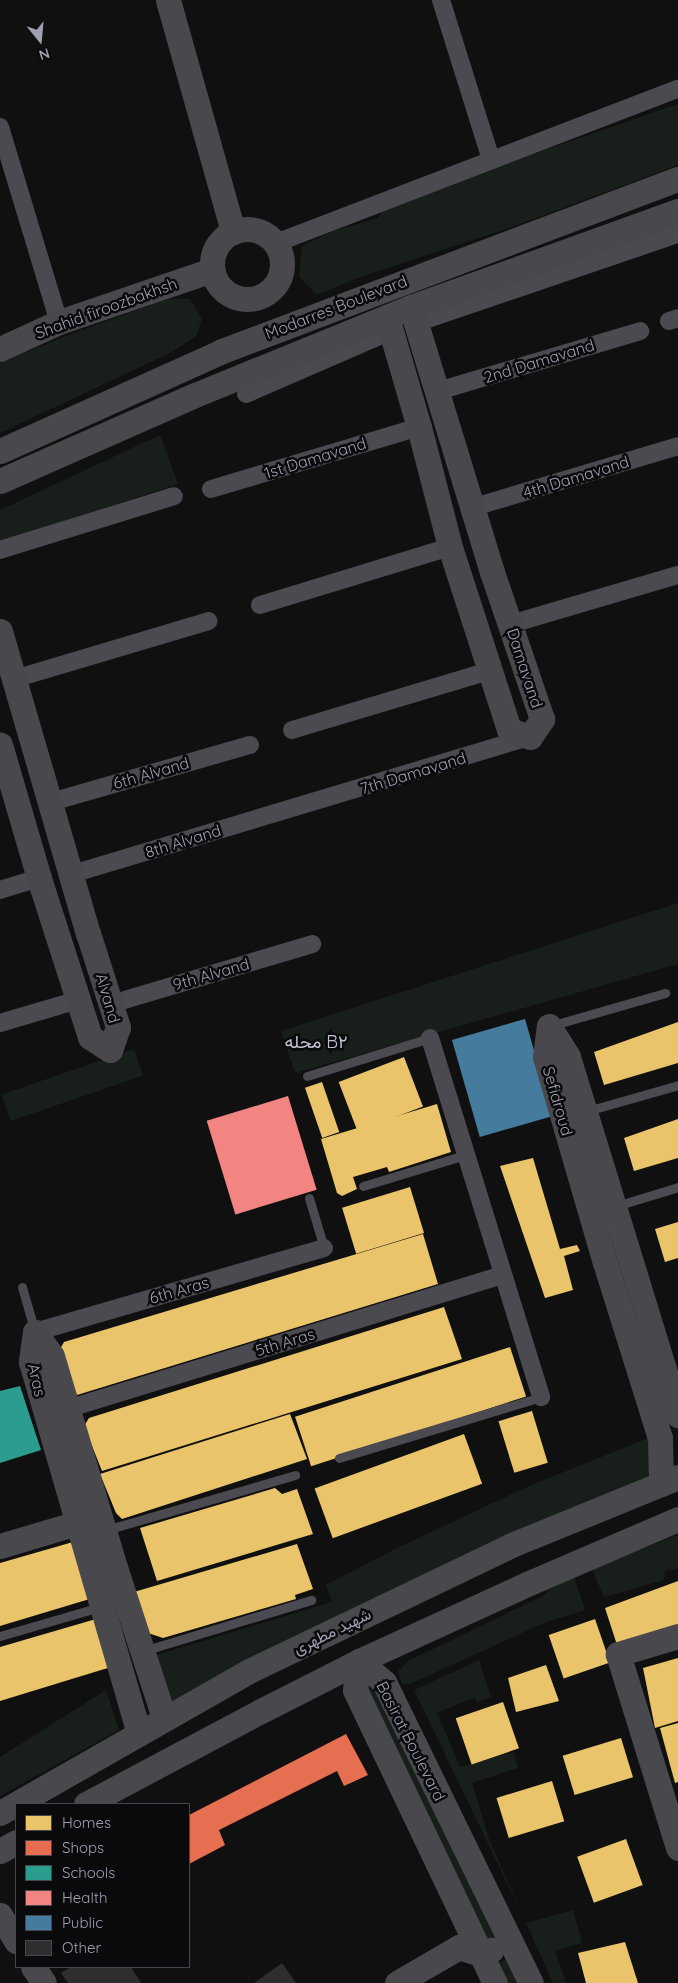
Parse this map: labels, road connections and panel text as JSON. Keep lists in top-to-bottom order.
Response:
{
  "streets": {
    "street": [
      "Modarres Boulevard",
      "Shahid firoozbakhsh",
      "2nd Damavand",
      "1st Damavand",
      "4th Damavand",
      "Damavand",
      "6th Alvand",
      "7th Damavand",
      "8th Alvand",
      "9th Alvand",
      "Alvand",
      "Sefidroud",
      "6th Aras",
      "5th Aras",
      "Aras",
      "شهید مطهری",
      "Basirat Boulevard"
    ]
  },
  "crossings": [
    ["Modarres Boulevard", "Damavand"],
    ["2nd Damavand", "Damavand"],
    ["4th Damavand", "Damavand"],
    ["Damavand", "7th Damavand"],
    ["6th Alvand", "Alvand"],
    ["7th Damavand", "8th Alvand"],
    ["8th Alvand", "Alvand"],
    ["9th Alvand", "Alvand"],
    ["Sefidroud", "شهید مطهری"],
    ["6th Aras", "Aras"],
    ["5th Aras", "Aras"],
    ["Aras", "شهید مطهری"]
  ],
  "districts": ["محله B۲"],
  "legend": [
    "Homes",
    "Shops",
    "Schools",
    "Health",
    "Public",
    "Other"
  ],
  "north": "bottom"
}
